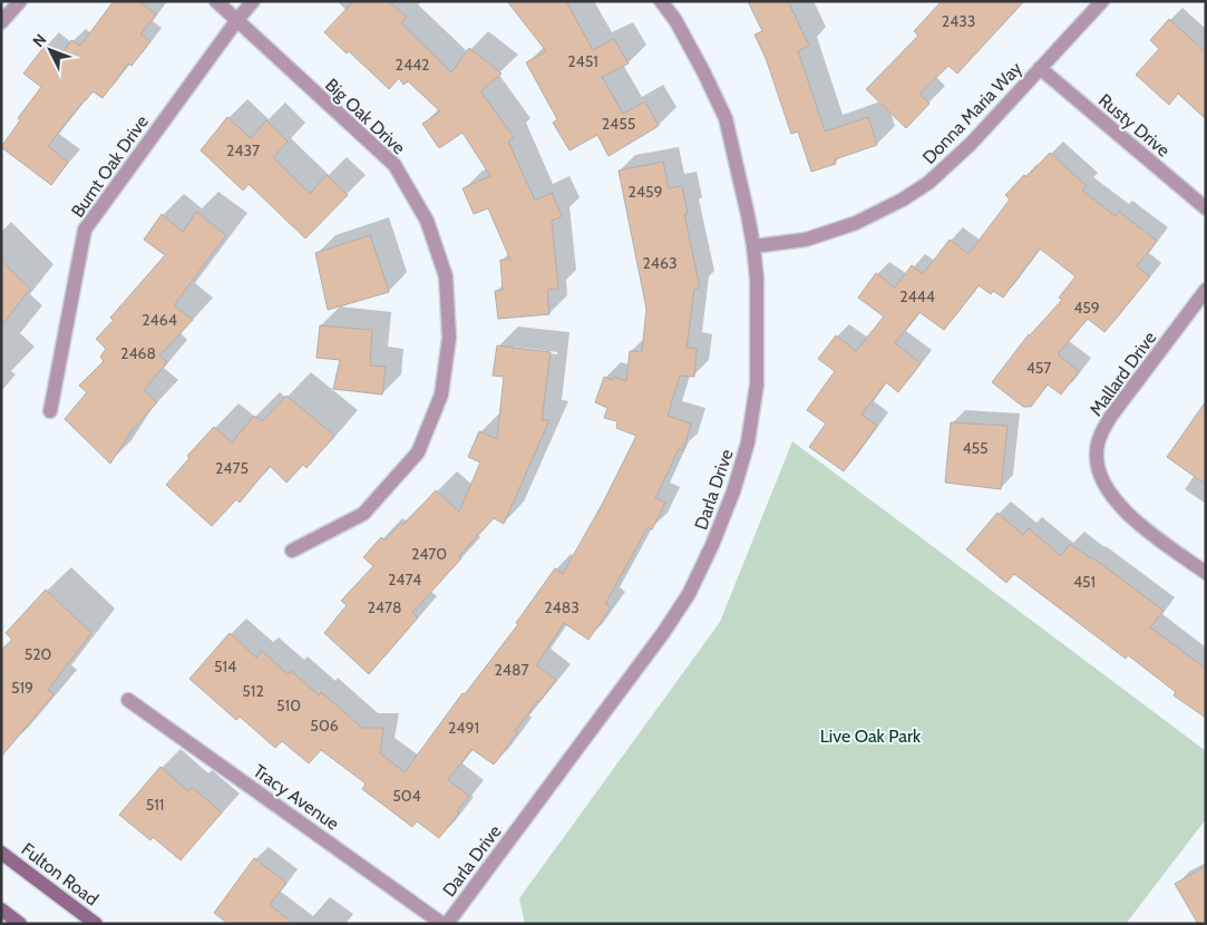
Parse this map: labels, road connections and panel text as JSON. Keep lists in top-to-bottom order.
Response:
{
  "streets": {
    "main road": ["Fulton Road"],
    "street": [
      "Donna Maria Way",
      "Big Oak Drive",
      "Rusty Drive",
      "Burnt Oak Drive",
      "Mallard Drive",
      "Darla Drive",
      "Tracy Avenue"
    ]
  },
  "crossings": [
    ["Donna Maria Way", "Rusty Drive"],
    ["Donna Maria Way", "Darla Drive"],
    ["Big Oak Drive", "Burnt Oak Drive"],
    ["Darla Drive", "Tracy Avenue"]
  ],
  "parks": ["Live Oak Park"],
  "house_numbers": [
    "2433",
    "2451",
    "2442",
    "2455",
    "2437",
    "2459",
    "2463",
    "2444",
    "459",
    "2464",
    "2468",
    "457",
    "455",
    "2475",
    "2470",
    "2474",
    "451",
    "2478",
    "2483",
    "520",
    "514",
    "2487",
    "519",
    "512",
    "510",
    "506",
    "2491",
    "504",
    "511"
  ],
  "north": "top left"
}
